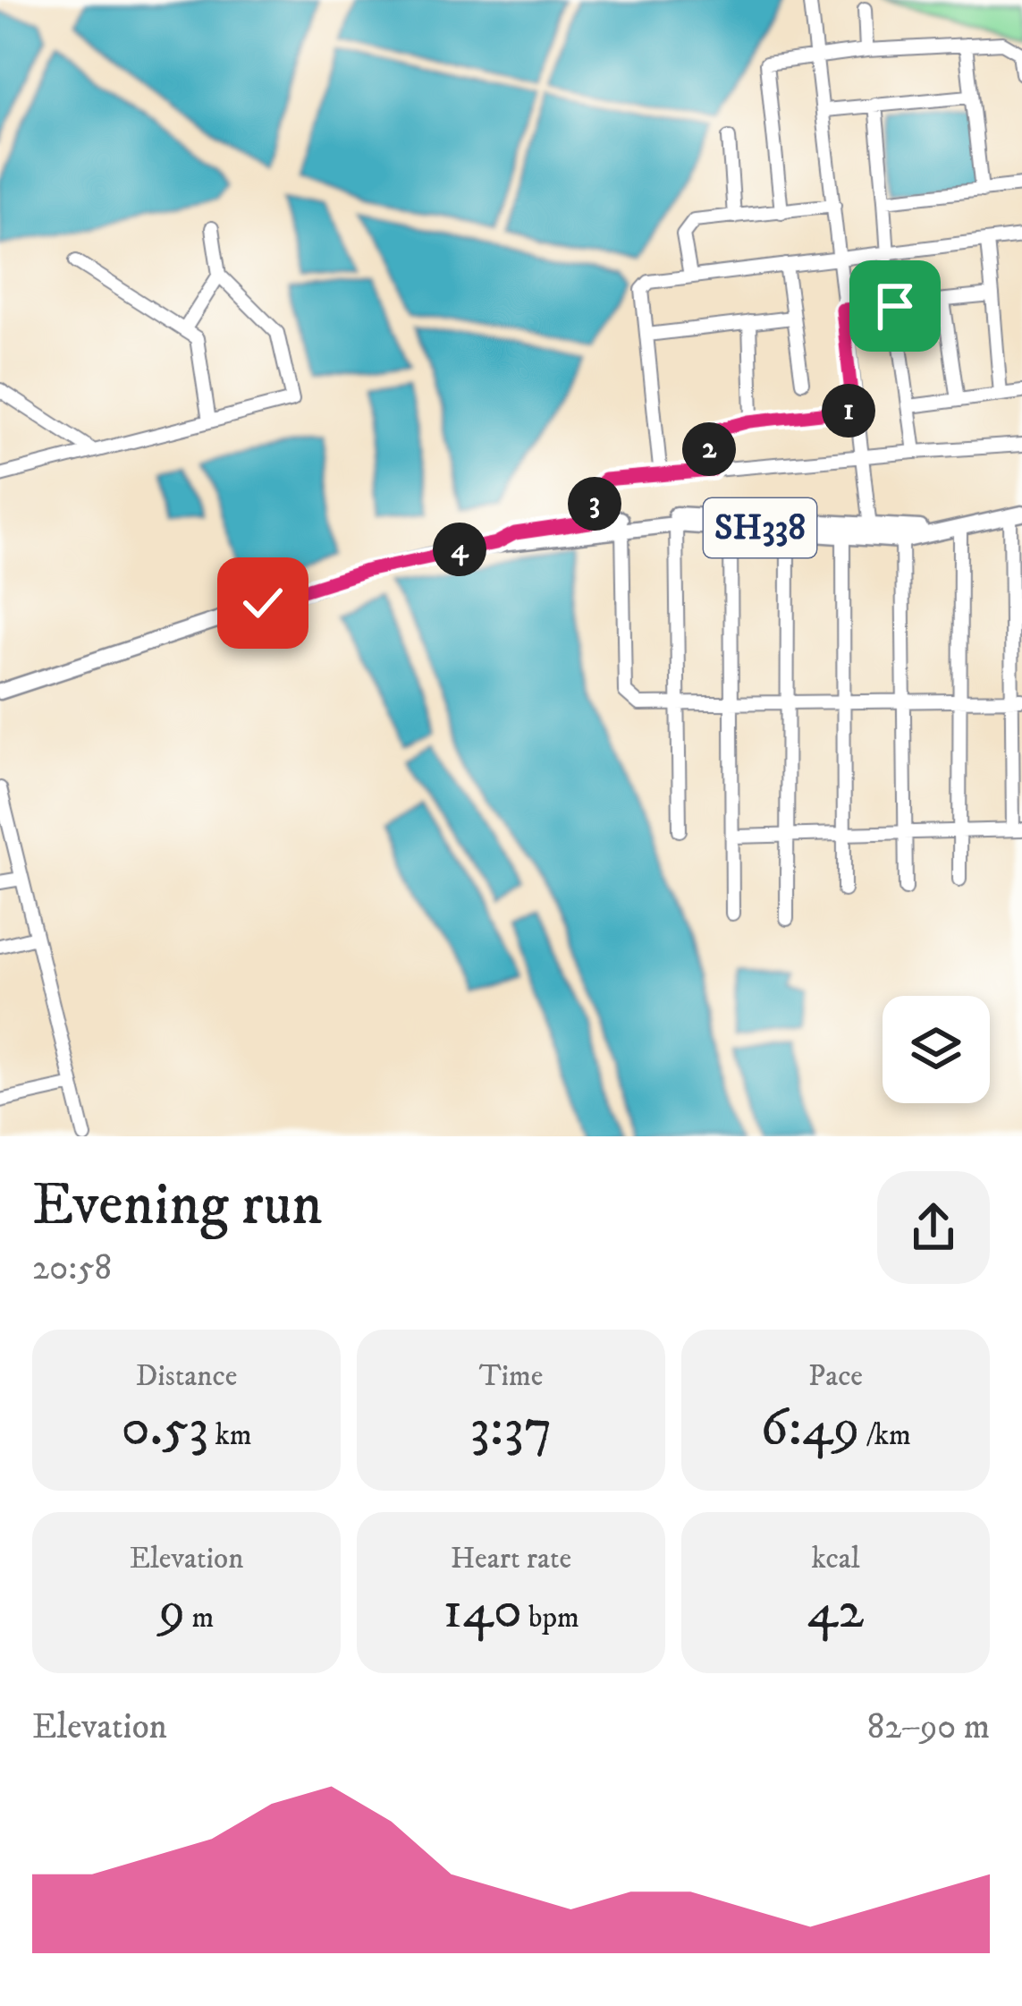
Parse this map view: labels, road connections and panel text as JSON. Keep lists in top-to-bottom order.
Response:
{
  "streets": {
    "main road": ["SH338"]
  },
  "page": {
    "pins": [
      "1",
      "2",
      "3",
      "4"
    ],
    "heading": ["Evening run", "20:58"],
    "stats": [
      ["Distance", "0.53 km"],
      ["Time", "3:37"],
      ["Pace", "6:49 /km"],
      ["Elevation", "9 m"],
      ["Heart rate", "140 bpm"],
      ["kcal", "42"]
    ],
    "chart": ["Elevation", "82–90 m"]
  }
}
